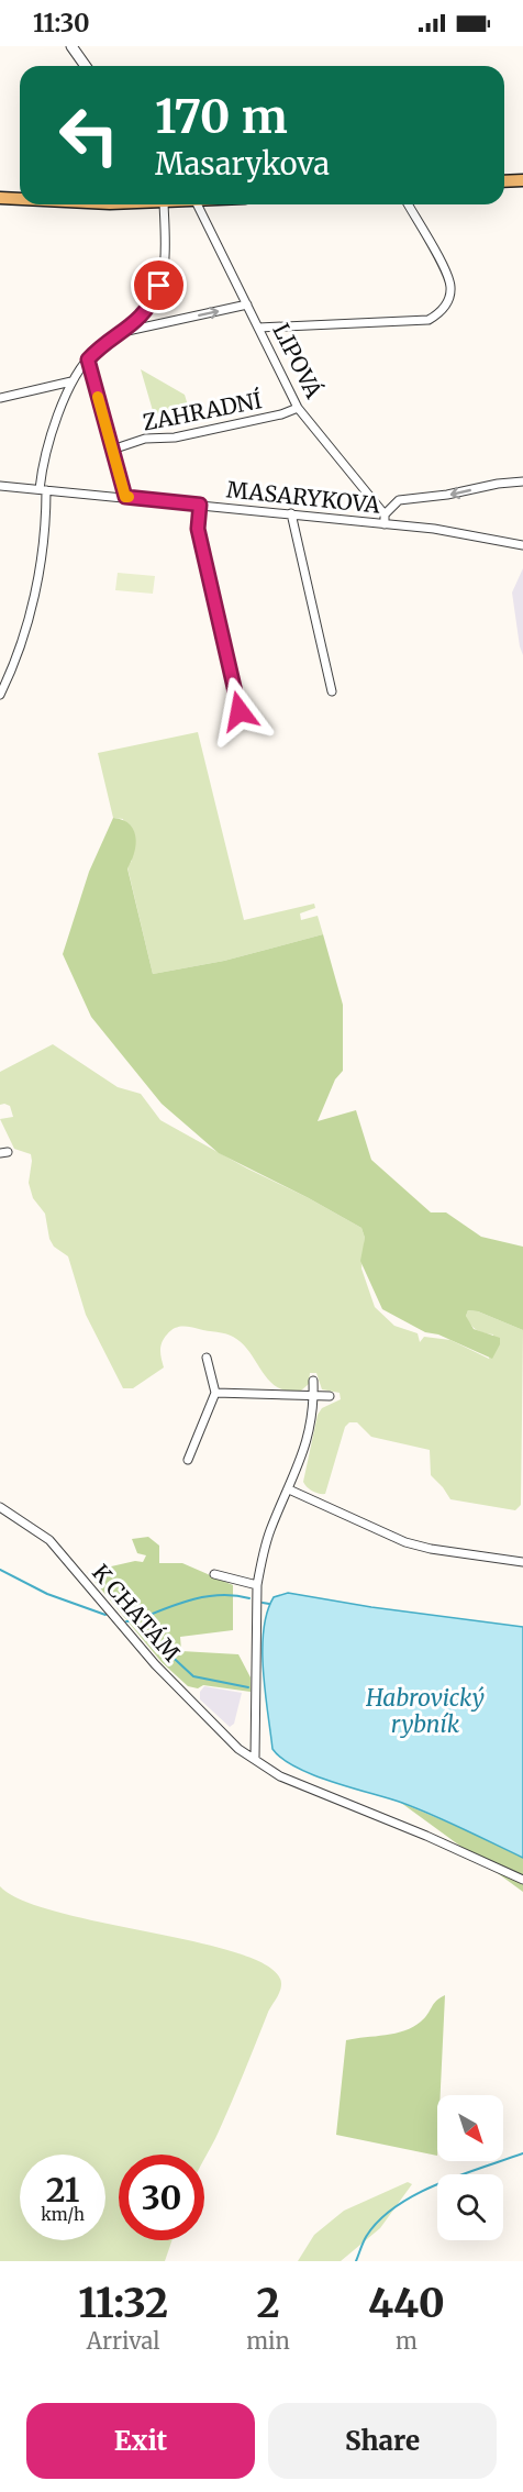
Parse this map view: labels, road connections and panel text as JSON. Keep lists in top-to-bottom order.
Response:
{
  "streets": {
    "street": [
      "LIPOVÁ",
      "ZAHRADNÍ",
      "MASARYKOVA",
      "K CHATÁM"
    ]
  },
  "crossings": [
    ["LIPOVÁ", "ZAHRADNÍ"]
  ],
  "water": ["Habrovický rybník"],
  "north": "bottom right",
  "page": {
    "status": "11:30",
    "turn": ["170 m", "Masarykova"],
    "speed": "21 km/h",
    "limit": "30",
    "eta": [
      "11:32",
      "Arrival",
      "2",
      "min",
      "440",
      "m"
    ],
    "buttons": ["Exit", "Share"]
  }
}
